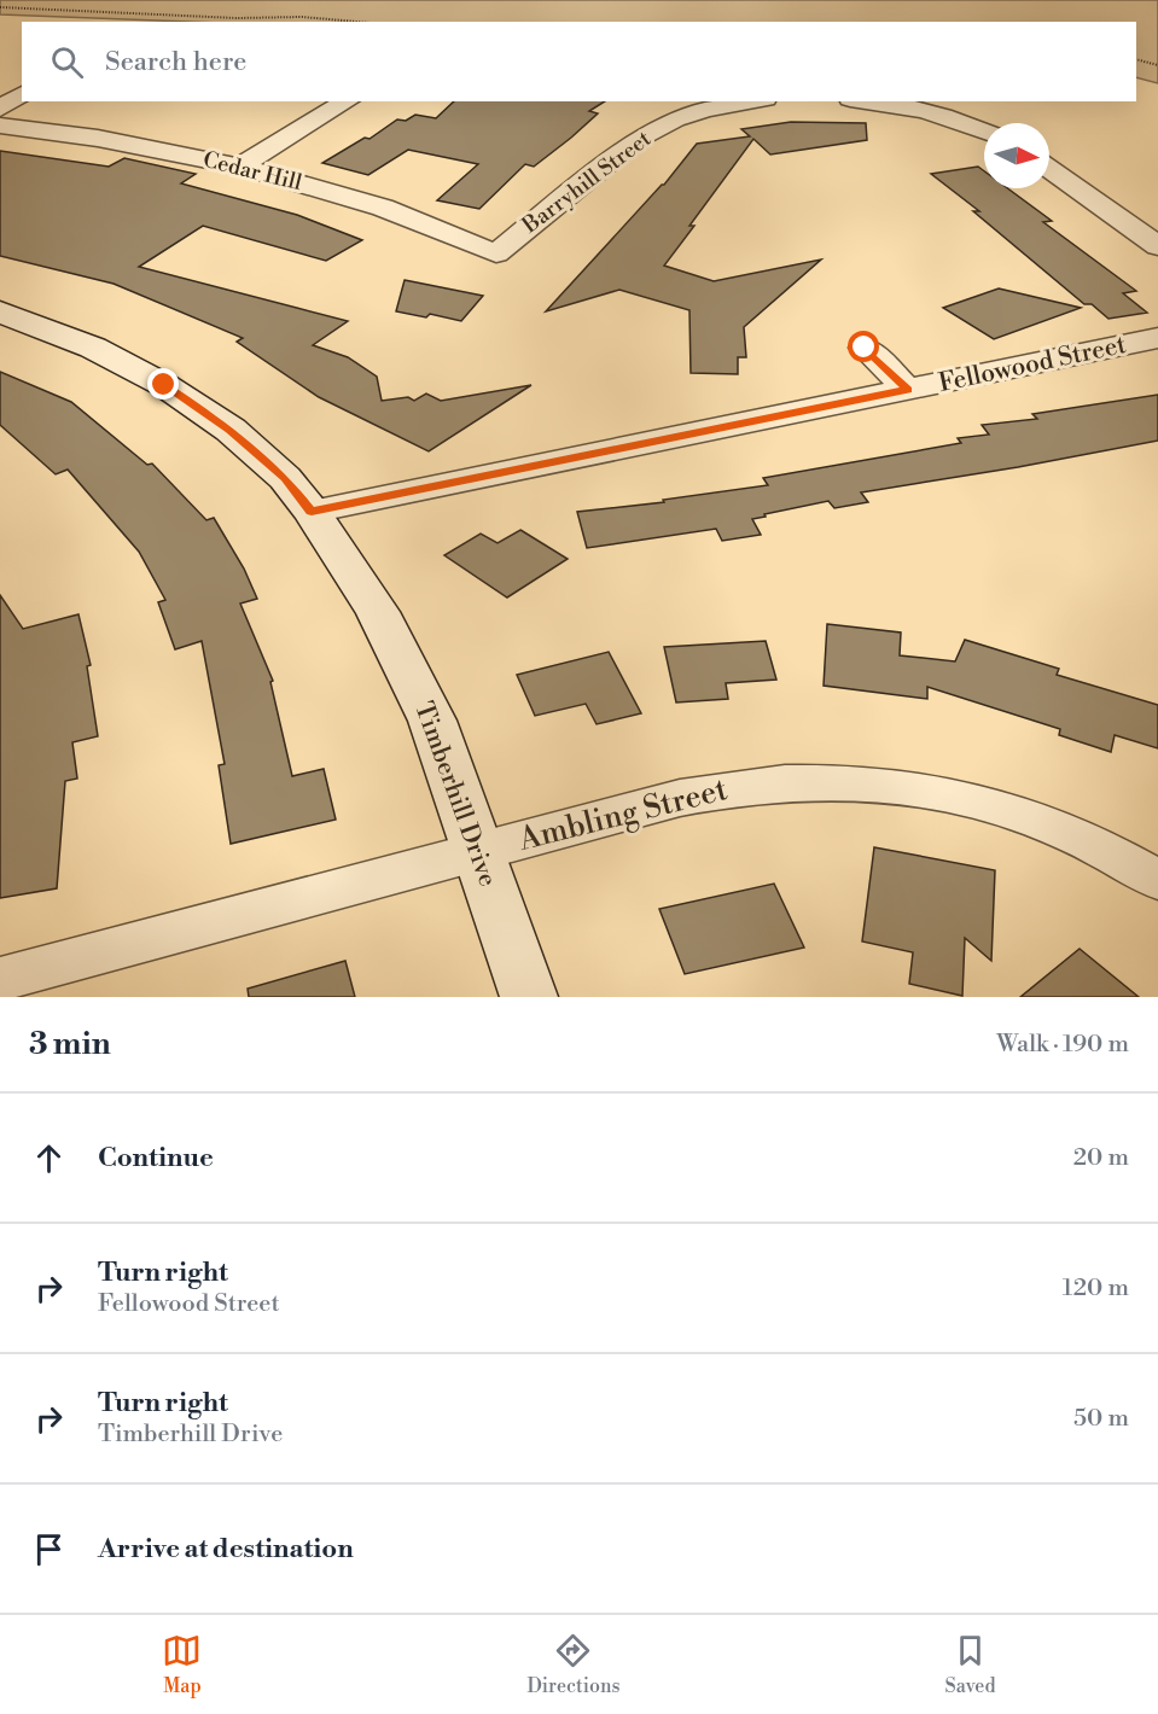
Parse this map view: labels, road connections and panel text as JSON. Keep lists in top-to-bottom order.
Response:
{
  "streets": {
    "street": [
      "Cedar Hill",
      "Barryhill Street",
      "Fellowood Street",
      "Timberhill Drive",
      "Ambling Street"
    ]
  },
  "crossings": [
    ["Cedar Hill", "Barryhill Street"],
    ["Fellowood Street", "Timberhill Drive"],
    ["Timberhill Drive", "Ambling Street"]
  ],
  "north": "right",
  "page": {
    "search": "Search here",
    "heading": ["3 min", "Walk · 190 m"],
    "list": [
      ["Continue", "20 m"],
      ["Turn right", "Fellowood Street", "120 m"],
      ["Turn right", "Timberhill Drive", "50 m"],
      "Arrive at destination"
    ],
    "nav": ["Map", "Directions", "Saved"]
  }
}
